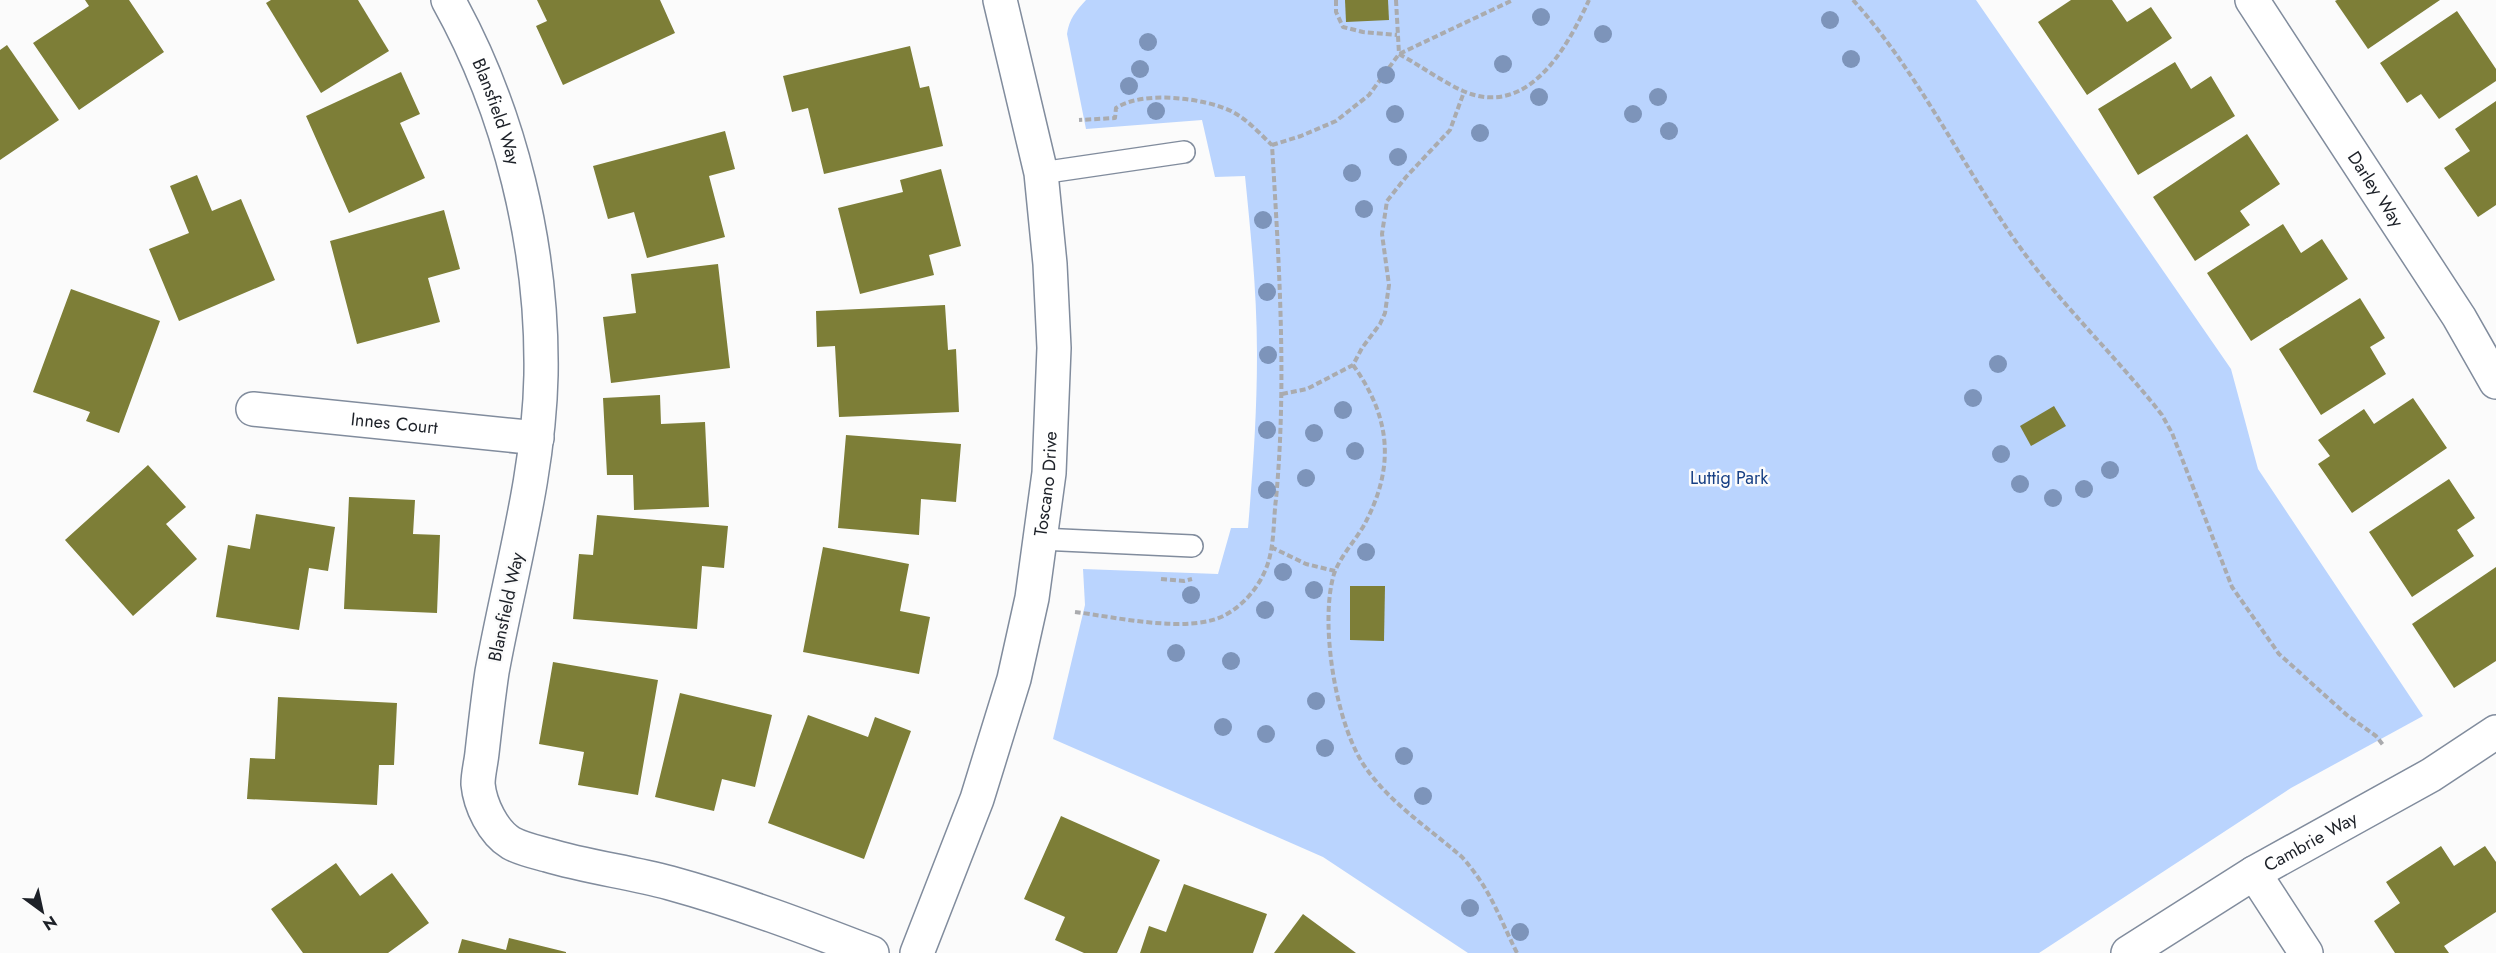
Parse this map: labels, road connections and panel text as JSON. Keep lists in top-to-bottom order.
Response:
{
  "streets": {
    "street": [
      "Blansfield Way",
      "Darley Way",
      "Innes Court",
      "Toscano Drive",
      "Cambrie Way"
    ]
  },
  "crossings": [
    ["Blansfield Way", "Innes Court"]
  ],
  "parks": ["Luttig Park"],
  "north": "bottom right"
}
